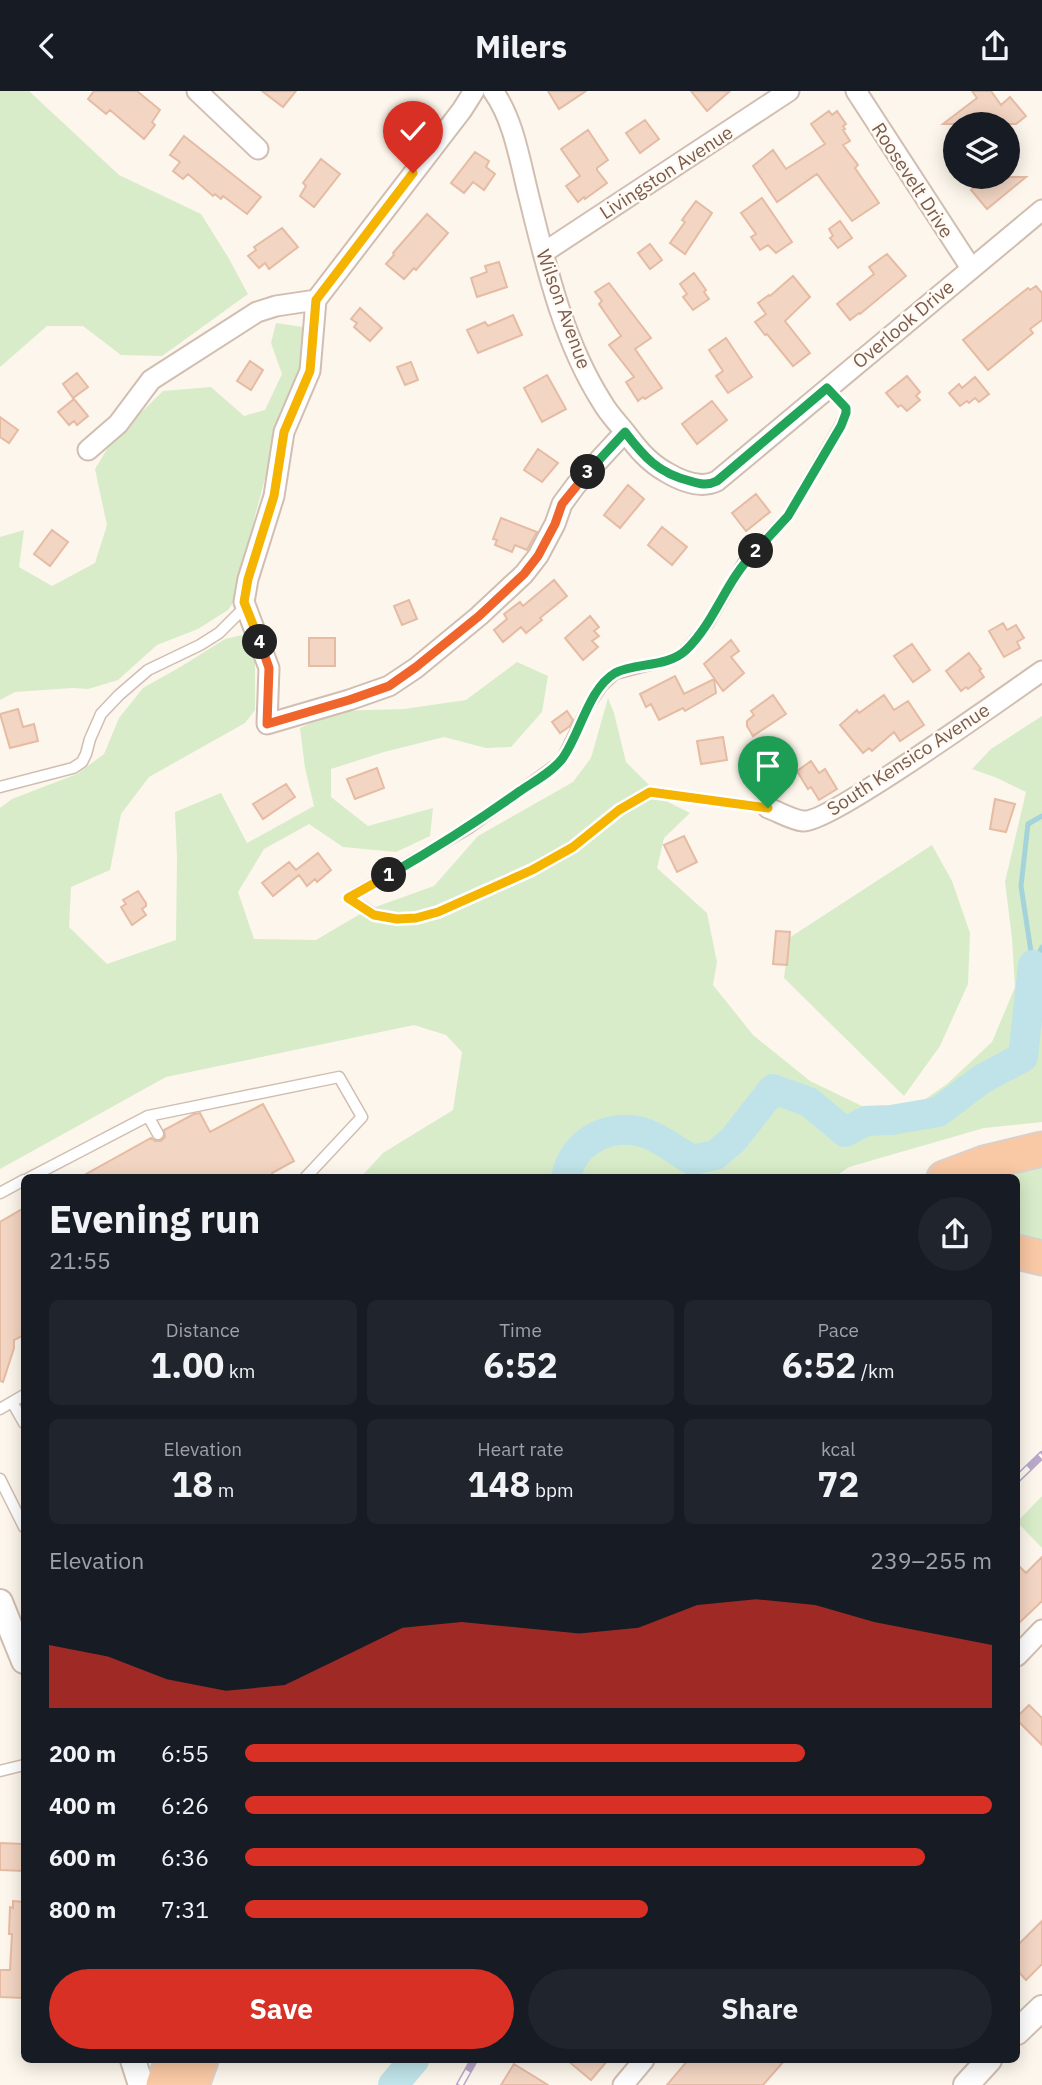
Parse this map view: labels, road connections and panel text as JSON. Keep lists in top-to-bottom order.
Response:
{
  "streets": {
    "street": [
      "Livingston Avenue",
      "Roosevelt Drive",
      "Wilson Avenue",
      "Overlook Drive",
      "South Kensico Avenue"
    ]
  },
  "crossings": [
    ["Livingston Avenue", "Wilson Avenue"],
    ["Roosevelt Drive", "Overlook Drive"],
    ["Wilson Avenue", "Overlook Drive"]
  ],
  "page": {
    "header": "Milers",
    "pins": [
      "3",
      "2",
      "4",
      "1"
    ],
    "heading": ["Evening run", "21:55"],
    "stats": [
      ["Distance", "1.00 km"],
      ["Time", "6:52"],
      ["Pace", "6:52 /km"],
      ["Elevation", "18 m"],
      ["Heart rate", "148 bpm"],
      ["kcal", "72"]
    ],
    "chart": ["Elevation", "239–255 m"],
    "list": [
      {
        "name": "200 m",
        "note": "6:55"
      },
      {
        "name": "400 m",
        "note": "6:26"
      },
      {
        "name": "600 m",
        "note": "6:36"
      },
      {
        "name": "800 m",
        "note": "7:31"
      }
    ],
    "buttons": ["Save", "Share"]
  }
}
